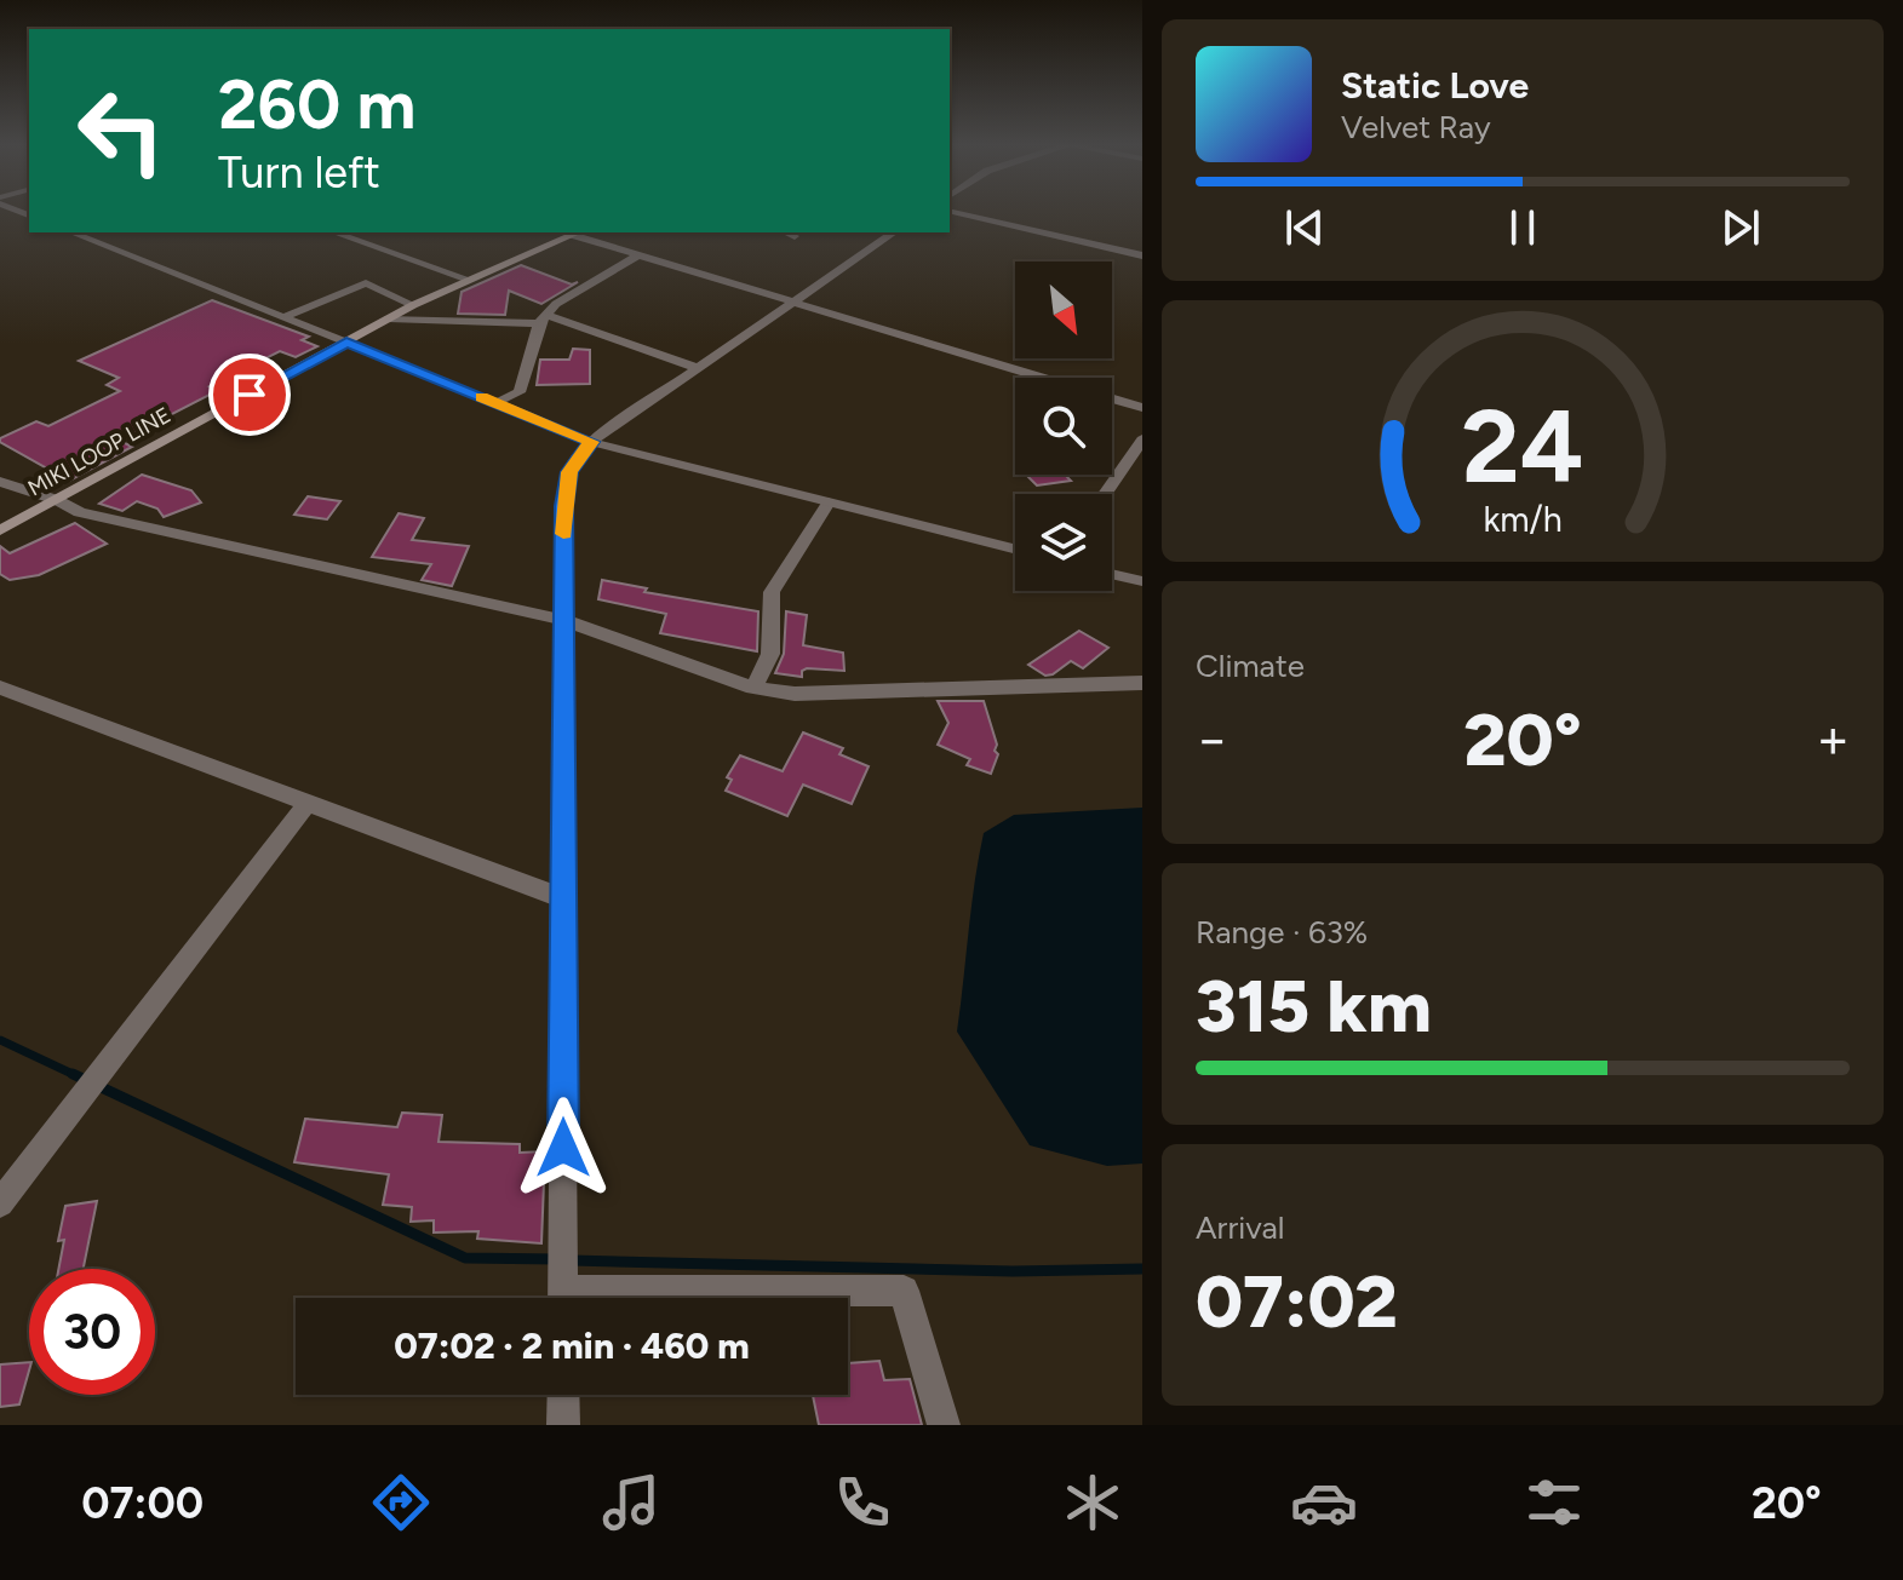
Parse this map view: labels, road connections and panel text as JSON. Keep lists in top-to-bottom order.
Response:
{
  "streets": {
    "main road": ["MIKI LOOP LINE"]
  },
  "north": "bottom right",
  "page": {
    "turn": ["260 m", "Turn left"],
    "song": ["Static Love", "Velvet Ray"],
    "tile": [
      "Climate",
      ["Range · 63%", "315 km"],
      ["Arrival", "07:02"]
    ],
    "heat": ["−", "20°", "+"],
    "limit": "30",
    "trip": "07:02 · 2 min · 460 m",
    "tabs": ["07:00", "20°"],
    "gauge": ["24", "km/h"]
  }
}
